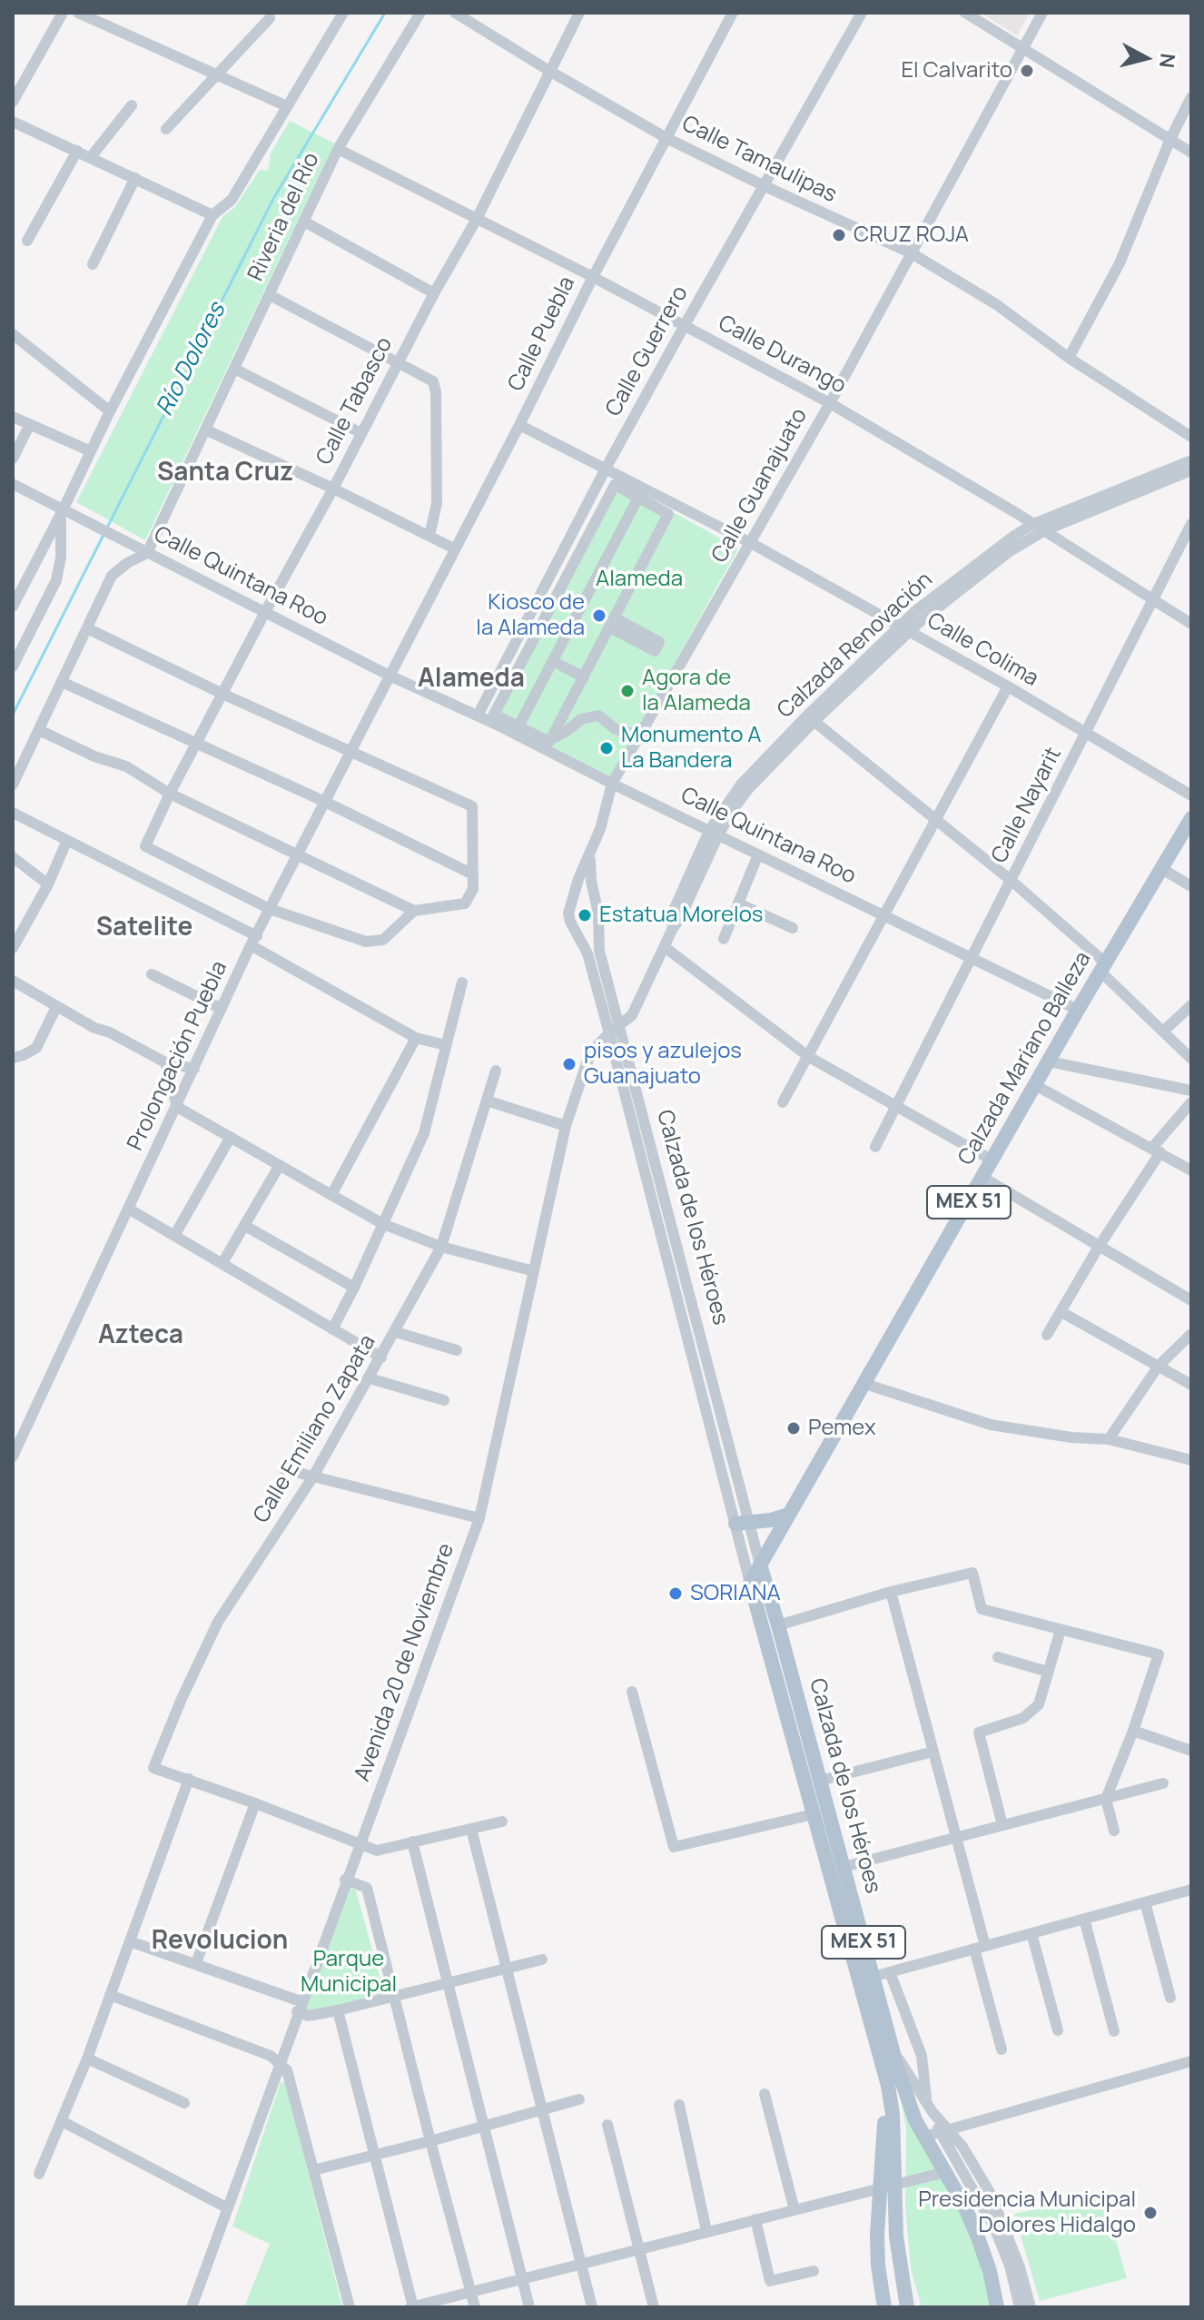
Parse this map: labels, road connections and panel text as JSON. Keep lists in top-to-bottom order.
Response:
{
  "streets": {
    "main road": ["Calzada Mariano Balleza", "MEX 51", "Calzada de los Héroes"],
    "street": [
      "Calle Tamaulipas",
      "Riveria del Río",
      "Calle Puebla",
      "Calle Guerrero",
      "Calle Durango",
      "Calle Tabasco",
      "Calle Guanajuato",
      "Calle Quintana Roo",
      "Calzada Renovación",
      "Calle Colima",
      "Calle Nayarit",
      "Prolongación Puebla",
      "Calle Emiliano Zapata",
      "Avenida 20 de Noviembre"
    ]
  },
  "crossings": [
    ["Calle Tamaulipas", "Calle Puebla"],
    ["Calle Tamaulipas", "Calle Guerrero"],
    ["Calle Tamaulipas", "Calle Tabasco"],
    ["Calle Tamaulipas", "Calle Guanajuato"],
    ["Riveria del Río", "Calle Durango"],
    ["Riveria del Río", "Calle Quintana Roo"],
    ["Calle Puebla", "Calle Durango"],
    ["Calle Puebla", "Calle Quintana Roo"],
    ["Calle Puebla", "Calle Colima"],
    ["Calle Puebla", "Prolongación Puebla"],
    ["Calle Guerrero", "Calle Durango"],
    ["Calle Guerrero", "Calle Quintana Roo"],
    ["Calle Guerrero", "Calle Colima"],
    ["Calle Durango", "Calle Tabasco"],
    ["Calle Durango", "Calle Guanajuato"],
    ["Calle Durango", "Calzada Renovación"],
    ["Calle Durango", "Calle Nayarit"],
    ["Calle Tabasco", "Calle Quintana Roo"],
    ["Calle Tabasco", "Prolongación Puebla"],
    ["Calle Guanajuato", "Calle Quintana Roo"],
    ["Calle Guanajuato", "Calle Colima"],
    ["Calle Guanajuato", "Calzada de los Héroes"],
    ["Calle Quintana Roo", "Calzada Renovación"],
    ["Calle Quintana Roo", "Calle Nayarit"],
    ["Calle Quintana Roo", "Prolongación Puebla"],
    ["Calle Quintana Roo", "Calzada Mariano Balleza"],
    ["Calzada Renovación", "Calle Colima"],
    ["Calzada Renovación", "Calzada de los Héroes"],
    ["Calzada Renovación", "Avenida 20 de Noviembre"],
    ["Calle Colima", "Calle Nayarit"],
    ["Calzada Mariano Balleza", "Calzada de los Héroes"],
    ["Calzada de los Héroes", "Avenida 20 de Noviembre"]
  ],
  "districts": [
    "Santa Cruz",
    "Alameda",
    "Satelite",
    "Azteca",
    "Revolucion"
  ],
  "water": ["Río Dolores"],
  "parks": ["Alameda", "Parque Municipal"],
  "places": [
    "El Calvarito",
    "CRUZ ROJA",
    "Kiosco de la Alameda",
    "Agora de la Alameda",
    "Monumento A La Bandera",
    "Estatua Morelos",
    "pisos y azulejos Guanajuato",
    "Pemex",
    "SORIANA",
    "Presidencia Municipal Dolores Hidalgo"
  ],
  "north": "right"
}
